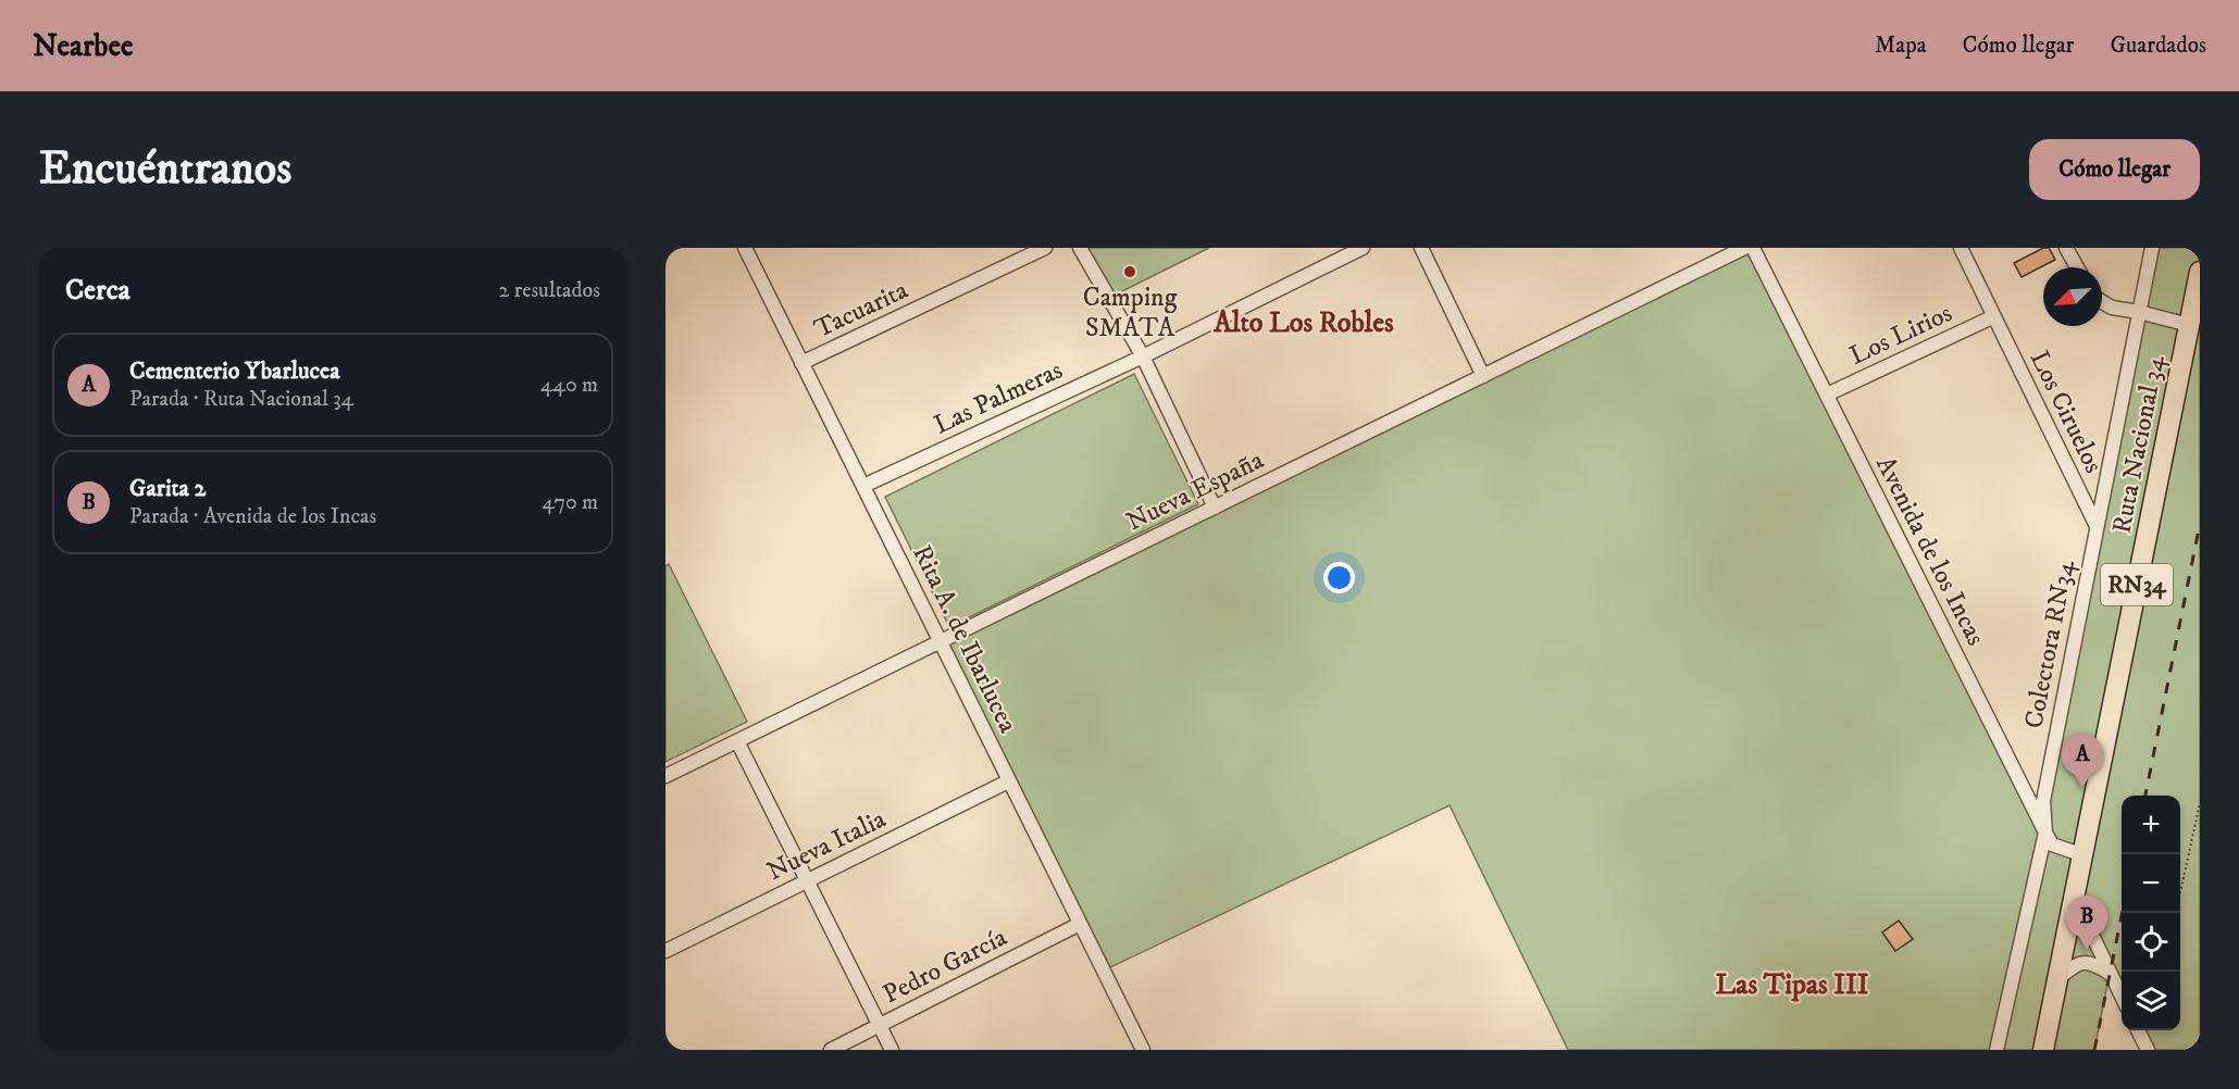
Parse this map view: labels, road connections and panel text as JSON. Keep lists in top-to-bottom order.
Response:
{
  "streets": {
    "highway": ["Ruta Nacional 34", "RN34"],
    "street": [
      "Tacuarita",
      "Los Lirios",
      "Las Palmeras",
      "Los Ciruelos",
      "Nueva España",
      "Avenida de los Incas",
      "Rita A. de Ibarlucea",
      "Colectora RN34",
      "Nueva Italia",
      "Pedro García"
    ]
  },
  "crossings": [
    ["Tacuarita", "Rita A. de Ibarlucea"],
    ["Los Lirios", "Los Ciruelos"],
    ["Los Lirios", "Avenida de los Incas"],
    ["Las Palmeras", "Rita A. de Ibarlucea"],
    ["Los Ciruelos", "Colectora RN34"],
    ["Ruta Nacional 34", "Avenida de los Incas"],
    ["Nueva España", "Rita A. de Ibarlucea"],
    ["Avenida de los Incas", "Colectora RN34"],
    ["Rita A. de Ibarlucea", "Nueva Italia"],
    ["Rita A. de Ibarlucea", "Pedro García"]
  ],
  "districts": ["Alto Los Robles", "Las Tipas III"],
  "places": ["Camping SMATA"],
  "north": "bottom left",
  "page": {
    "header": "Nearbee",
    "nav": ["Mapa", "Cómo llegar", "Guardados"],
    "buttons": "Cómo llegar",
    "title": "Encuéntranos",
    "heading": ["Cerca", "2 resultados"],
    "list": [
      {
        "mark": "A",
        "name": "Cementerio Ybarlucea",
        "note": "Parada · Ruta Nacional 34",
        "value": "440 m"
      },
      {
        "mark": "B",
        "name": "Garita 2",
        "note": "Parada · Avenida de los Incas",
        "value": "470 m"
      }
    ],
    "pins": ["A", "B"],
    "map_buttons": ["+", "−"]
  }
}
